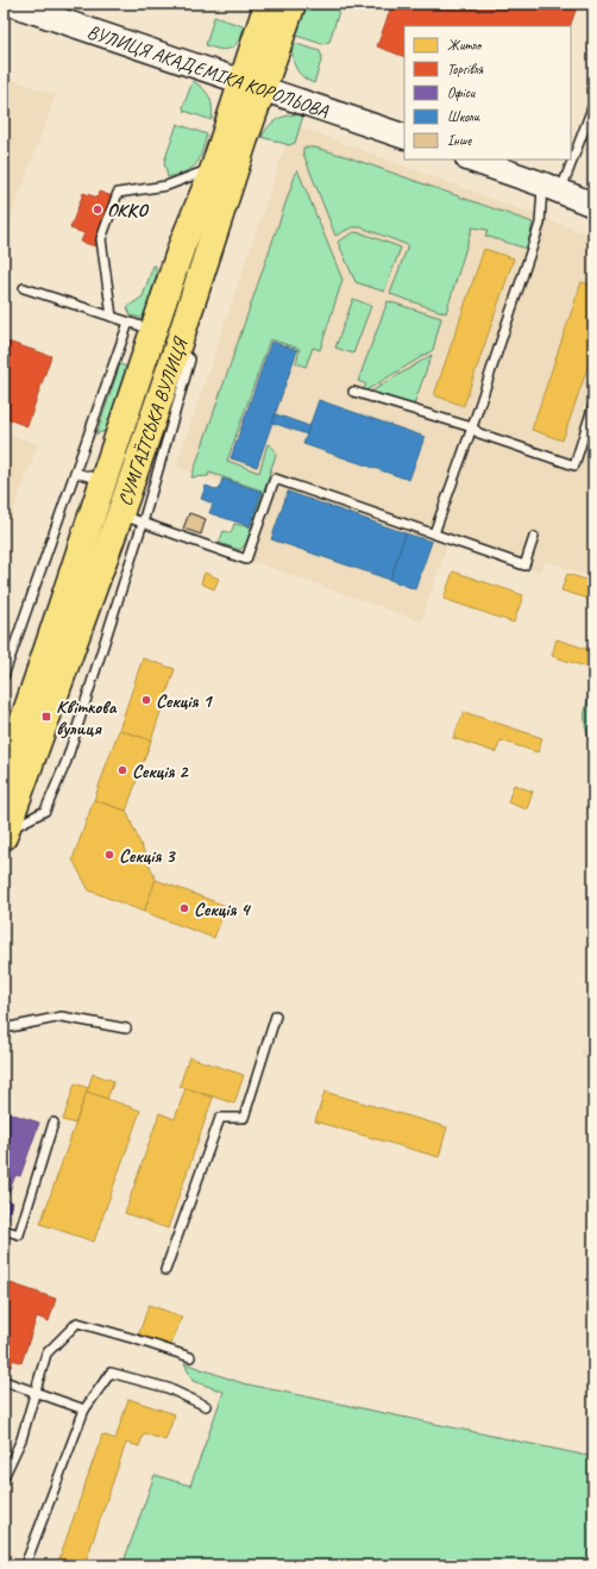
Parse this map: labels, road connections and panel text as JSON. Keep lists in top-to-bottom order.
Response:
{
  "streets": {
    "main road": ["СУМГАЇТСЬКА ВУЛИЦЯ"],
    "street": ["ВУЛИЦЯ АКАДЕМІКА КОРОЛЬОВА"]
  },
  "crossings": [
    ["ВУЛИЦЯ АКАДЕМІКА КОРОЛЬОВА", "СУМГАЇТСЬКА ВУЛИЦЯ"]
  ],
  "places": {
    "other": [
      "ОККО",
      "Секція 1",
      "Секція 2",
      "Секція 3",
      "Секція 4"
    ],
    "transit": ["Квіткова вулиця"]
  },
  "legend": [
    "Житло",
    "Торгівля",
    "Офіси",
    "Школи",
    "Інше"
  ]
}
